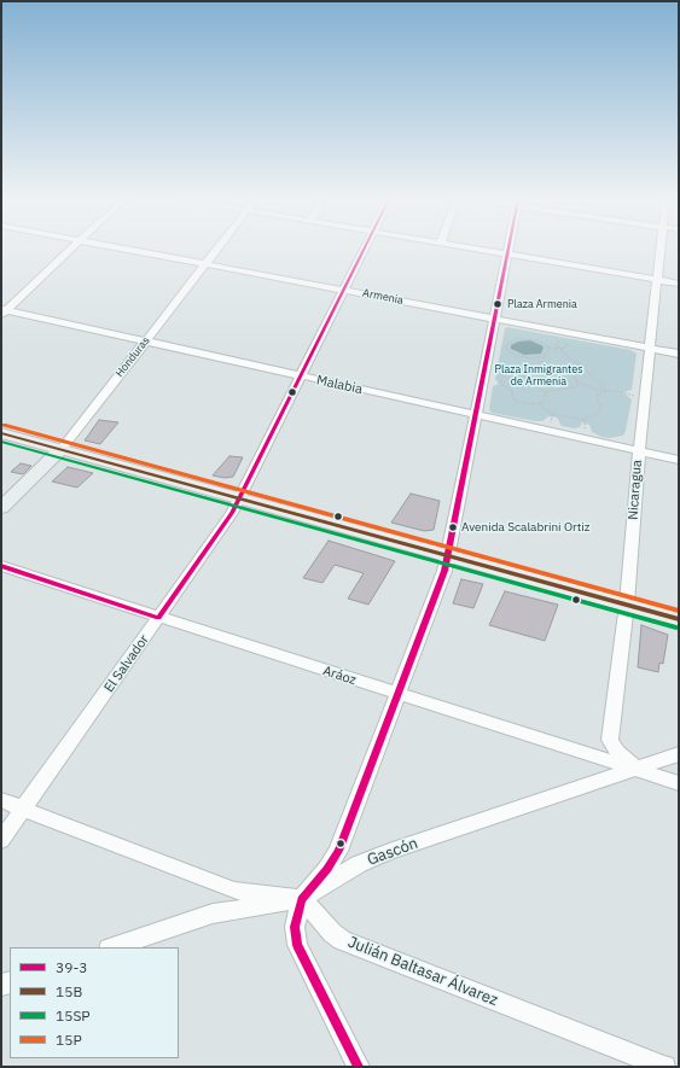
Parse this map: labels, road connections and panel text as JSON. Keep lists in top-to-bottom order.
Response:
{
  "streets": {
    "main road": ["Honduras"],
    "street": [
      "Armenia",
      "Malabia",
      "Nicaragua",
      "El Salvador",
      "Aráoz",
      "Gascón",
      "Julián Baltasar Álvarez"
    ]
  },
  "crossings": [
    ["Armenia", "Honduras"],
    ["Armenia", "Nicaragua"],
    ["Armenia", "El Salvador"],
    ["Honduras", "Malabia"],
    ["Malabia", "Nicaragua"],
    ["Malabia", "El Salvador"],
    ["Nicaragua", "Aráoz"],
    ["Nicaragua", "Gascón"],
    ["El Salvador", "Aráoz"],
    ["Aráoz", "Gascón"],
    ["Gascón", "Julián Baltasar Álvarez"]
  ],
  "parks": ["Plaza Inmigrantes de Armenia"],
  "places": ["Plaza Armenia", "Avenida Scalabrini Ortiz"],
  "lines": [
    "transit line 39-3",
    "transit line 15P",
    "transit line 15B",
    "transit line 15SP"
  ],
  "legend": [
    "39-3",
    "15B",
    "15SP",
    "15P"
  ]
}
